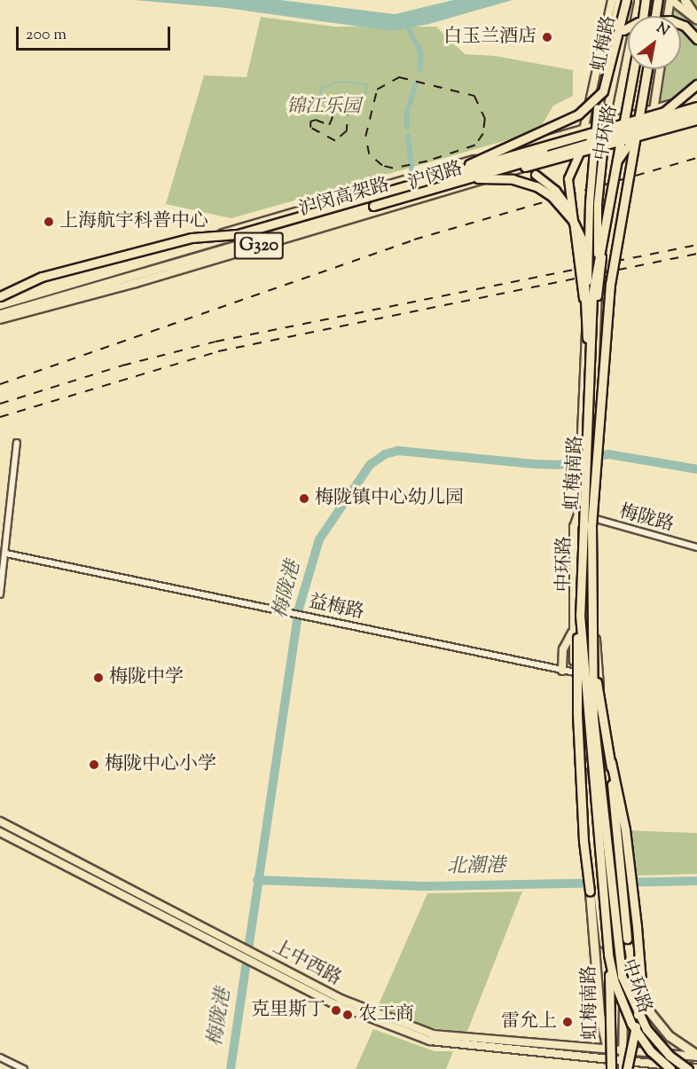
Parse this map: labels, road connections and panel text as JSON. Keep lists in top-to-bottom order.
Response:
{
  "streets": {
    "highway": ["中环路", "沪闵高架路"],
    "main road": [
      "虹梅路",
      "沪闵路",
      "G320",
      "虹梅南路",
      "上中西路"
    ],
    "street": ["梅陇路", "益梅路"]
  },
  "crossings": [
    ["虹梅路", "沪闵路"],
    ["虹梅路", "虹梅南路"],
    ["沪闵路", "沪闵高架路"],
    ["虹梅南路", "梅陇路"],
    ["虹梅南路", "益梅路"],
    ["虹梅南路", "上中西路"]
  ],
  "water": ["梅陇港", "北潮港"],
  "parks": ["锦江乐园"],
  "places": [
    "白玉兰酒店",
    "上海航宇科普中心",
    "梅陇镇中心幼儿园",
    "梅陇中学",
    "梅陇中心小学",
    "克里斯丁",
    "农工商",
    "雷允上"
  ],
  "scale_bar": "200 m",
  "north": "top right"
}
